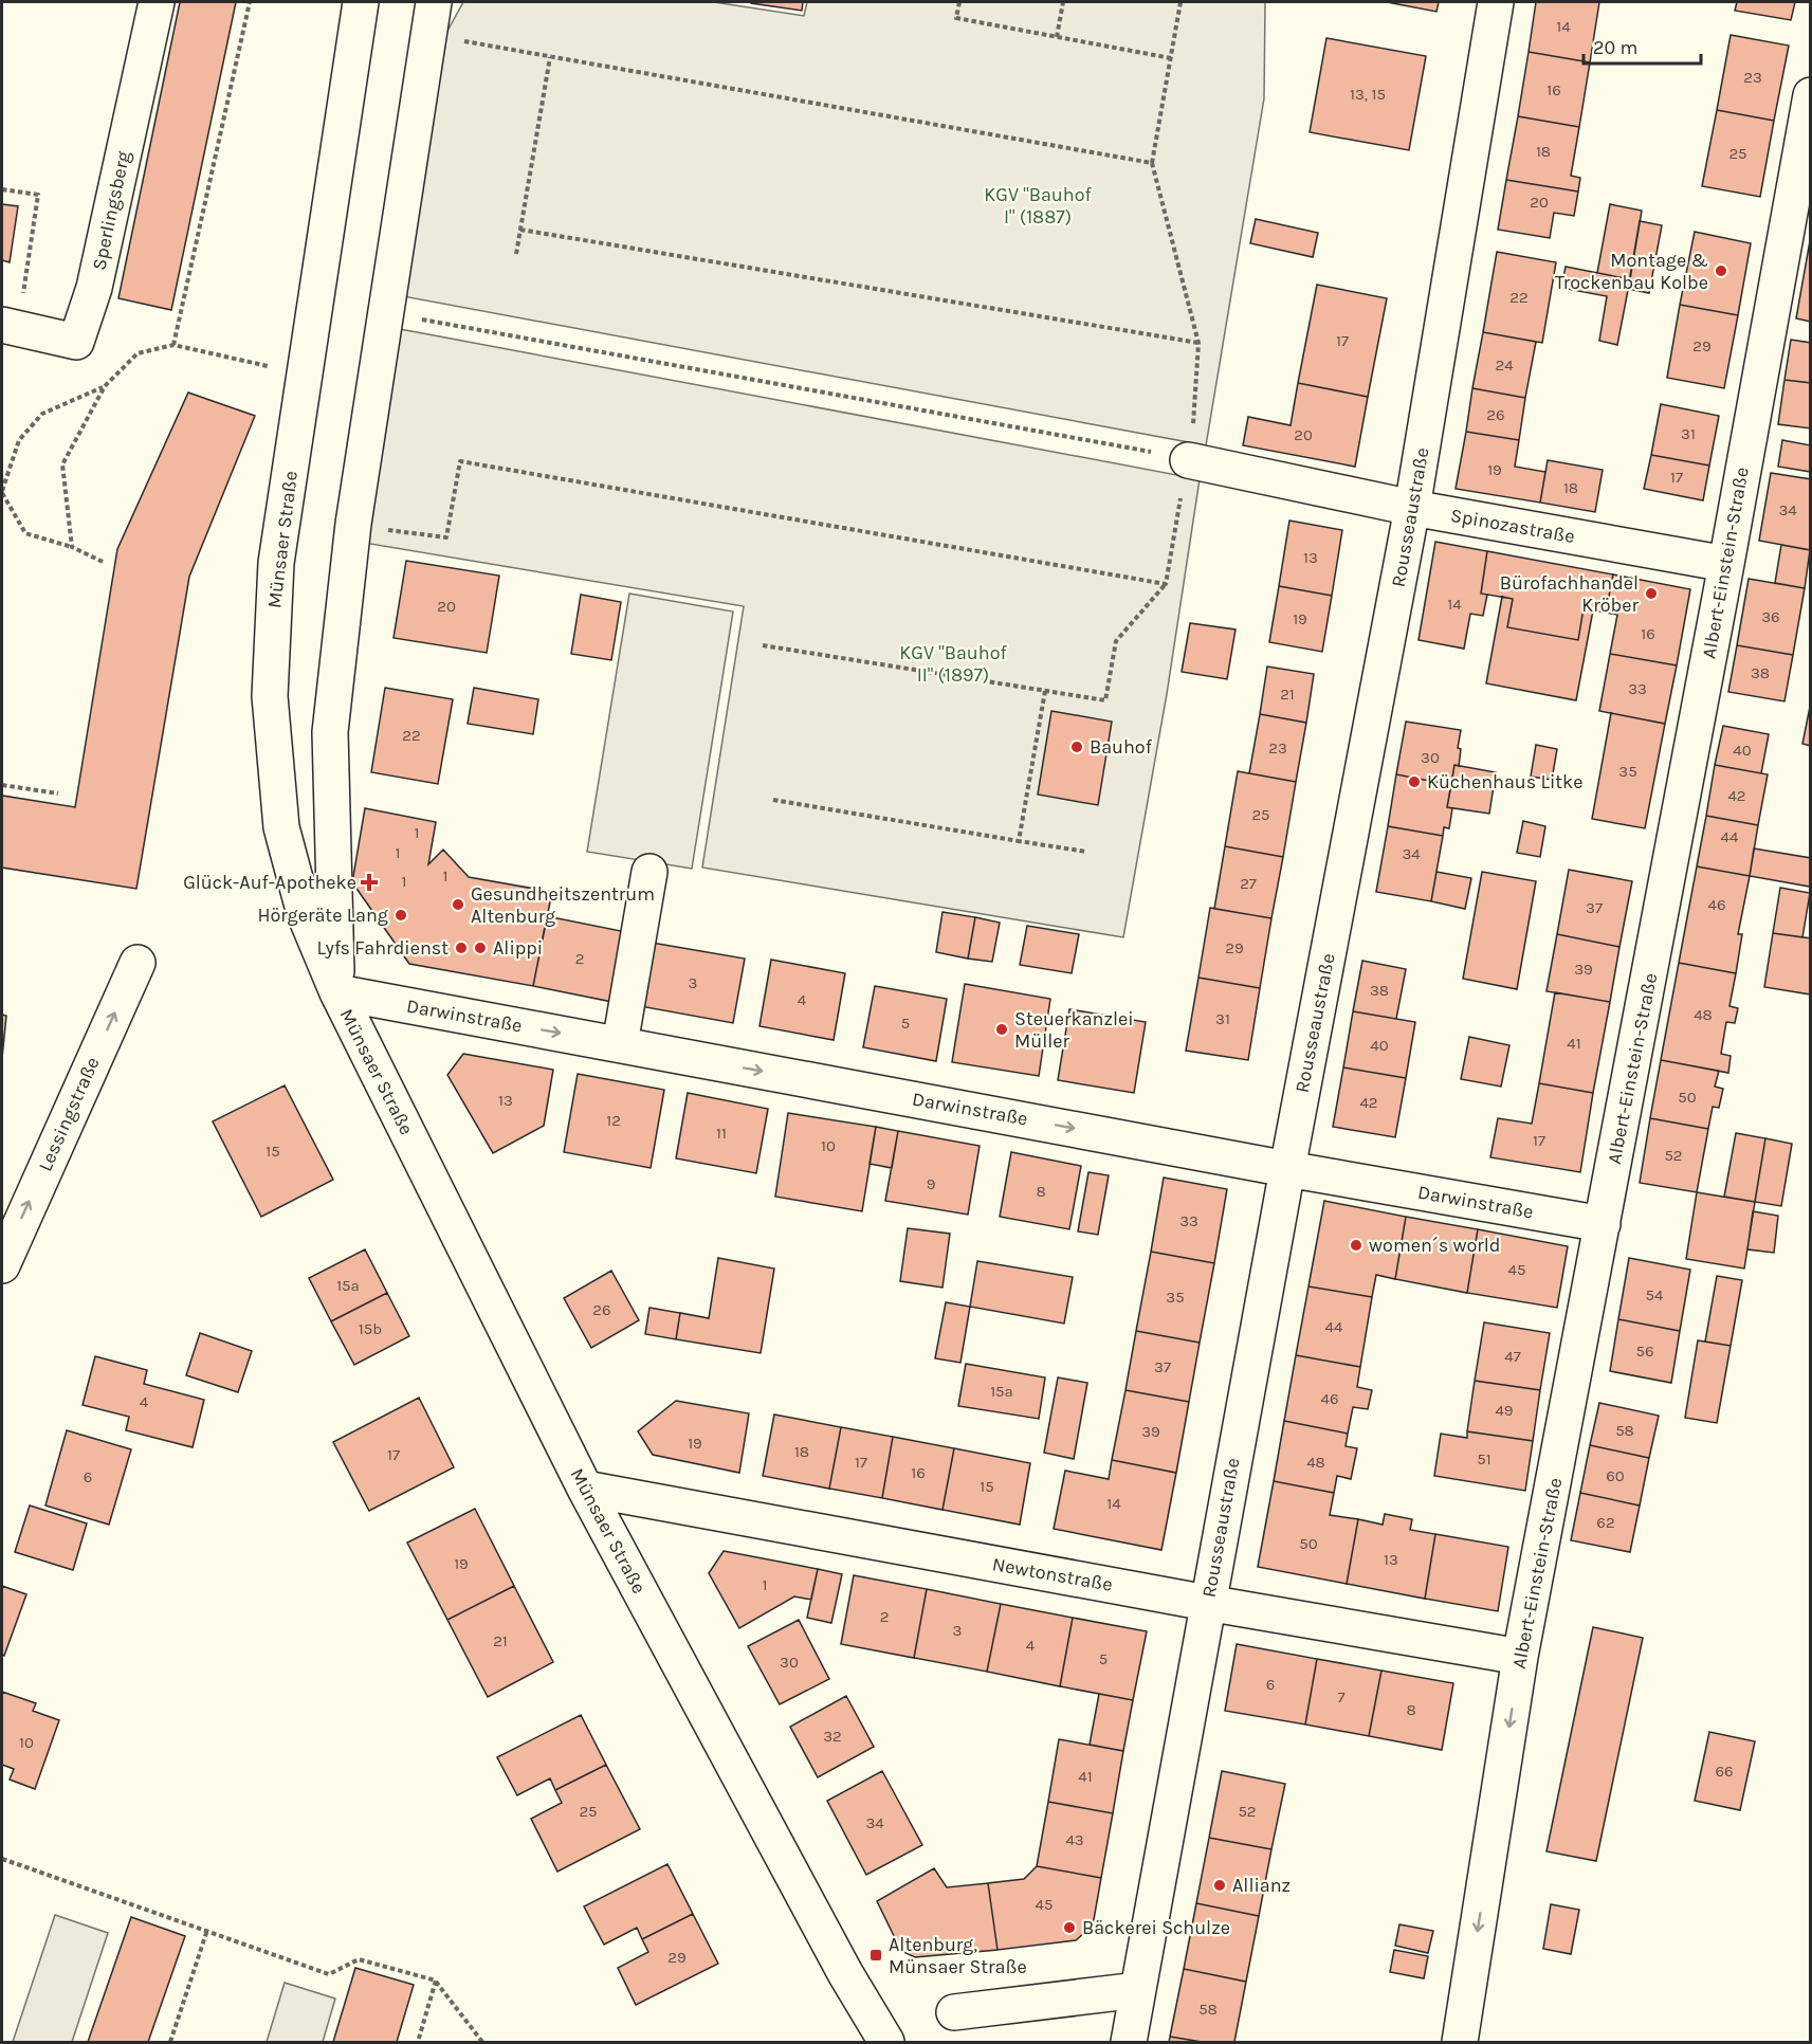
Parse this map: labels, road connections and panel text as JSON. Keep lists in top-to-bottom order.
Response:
{
  "streets": {
    "street": [
      "Sperlingsberg",
      "Rousseaustraße",
      "Spinozastraße",
      "Münsaer Straße",
      "Albert-Einstein-Straße",
      "Darwinstraße",
      "Lessingstraße",
      "Newtonstraße"
    ]
  },
  "crossings": [
    ["Rousseaustraße", "Spinozastraße"],
    ["Rousseaustraße", "Darwinstraße"],
    ["Rousseaustraße", "Newtonstraße"],
    ["Spinozastraße", "Albert-Einstein-Straße"],
    ["Münsaer Straße", "Darwinstraße"],
    ["Münsaer Straße", "Newtonstraße"],
    ["Albert-Einstein-Straße", "Darwinstraße"],
    ["Albert-Einstein-Straße", "Newtonstraße"]
  ],
  "one_way": ["Darwinstraße", "Lessingstraße"],
  "parks": ["KGV \"Bauhof I\" (1887)", "KGV \"Bauhof II\" (1897)"],
  "places": {
    "other": [
      "Montage & Trockenbau Kolbe",
      "Bürofachhandel Kröber",
      "Bauhof",
      "Küchenhaus Litke",
      "Gesundheitszentrum Altenburg",
      "Hörgeräte Lang",
      "Lyfs Fahrdienst",
      "Alippi",
      "Steuerkanzlei Müller",
      "women´s world",
      "Allianz",
      "Bäckerei Schulze"
    ],
    "health": ["Glück-Auf-Apotheke"],
    "transit": ["Altenburg, Münsaer Straße"]
  },
  "house_numbers": [
    "14",
    "23",
    "16",
    "13, 15",
    "18",
    "25",
    "20",
    "22",
    "17",
    "29",
    "24",
    "26",
    "31",
    "20",
    "19",
    "17",
    "18",
    "34",
    "13",
    "14",
    "20",
    "36",
    "19",
    "16",
    "38",
    "33",
    "21",
    "22",
    "23",
    "40",
    "30",
    "35",
    "42",
    "25",
    "1",
    "44",
    "1",
    "34",
    "1",
    "1",
    "27",
    "46",
    "37",
    "29",
    "2",
    "39",
    "3",
    "38",
    "4",
    "48",
    "31",
    "5",
    "41",
    "40",
    "50",
    "13",
    "42",
    "12",
    "11",
    "17",
    "10",
    "15",
    "52",
    "9",
    "8",
    "33",
    "45",
    "15a",
    "54",
    "35",
    "26",
    "44",
    "15b",
    "56",
    "47",
    "37",
    "15a",
    "46",
    "4",
    "49",
    "58",
    "39",
    "19",
    "18",
    "17",
    "51",
    "17",
    "48",
    "16",
    "60",
    "6",
    "15",
    "14",
    "62",
    "50",
    "13",
    "19",
    "1",
    "2",
    "3",
    "21",
    "4",
    "5",
    "30",
    "6",
    "7",
    "8",
    "32",
    "10",
    "66",
    "41",
    "25",
    "52",
    "34",
    "43",
    "45",
    "29",
    "58"
  ],
  "scale_bar": "20 m"
}
